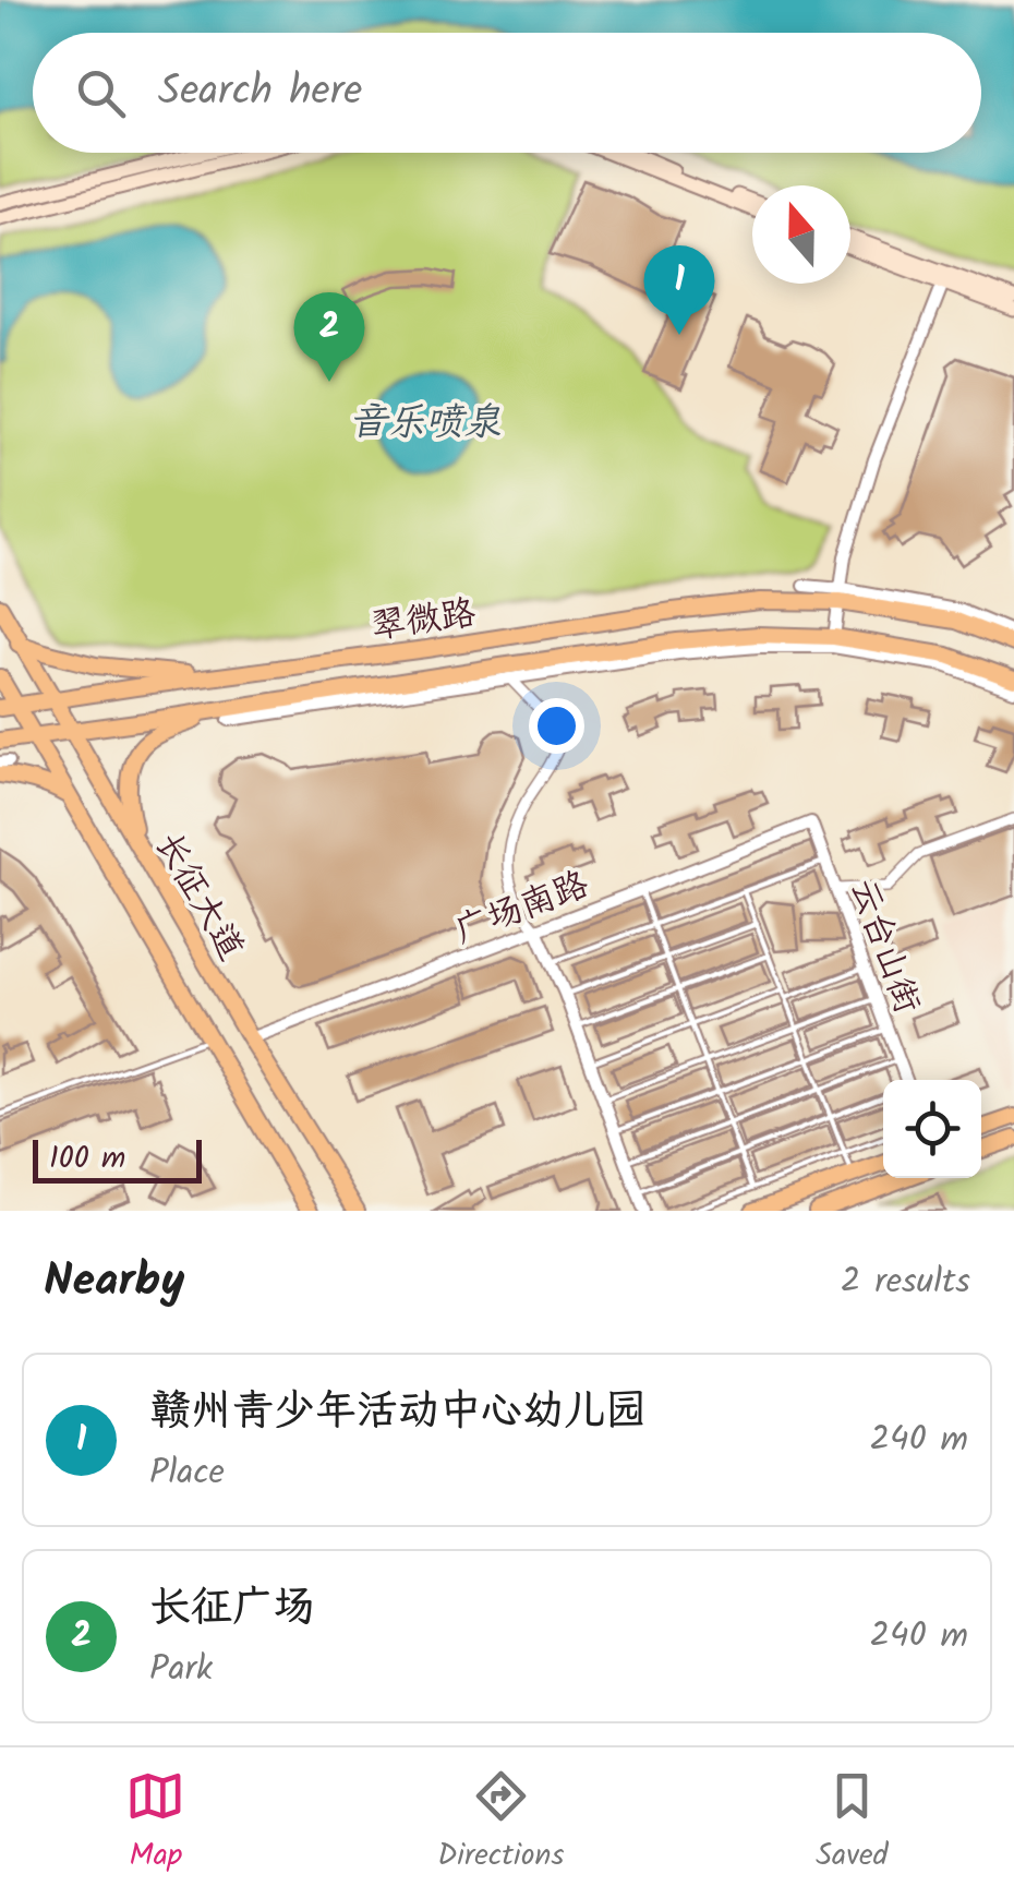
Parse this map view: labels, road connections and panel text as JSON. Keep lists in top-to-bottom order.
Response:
{
  "streets": {
    "main road": ["翠微路", "长征大道"],
    "street": ["广场南路", "云台山街"]
  },
  "crossings": [
    ["翠微路", "长征大道"],
    ["长征大道", "广场南路"],
    ["广场南路", "云台山街"]
  ],
  "water": ["音乐喷泉"],
  "scale_bar": "100 m",
  "north": "top",
  "page": {
    "search": "Search here",
    "pins": ["1", "2"],
    "scale": "100 m",
    "heading": ["Nearby", "2 results"],
    "list": [
      {
        "mark": "1",
        "name": "赣州青少年活动中心幼儿园",
        "note": "Place",
        "value": "240 m"
      },
      {
        "mark": "2",
        "name": "长征广场",
        "note": "Park",
        "value": "240 m"
      }
    ],
    "nav": ["Map", "Directions", "Saved"]
  }
}
